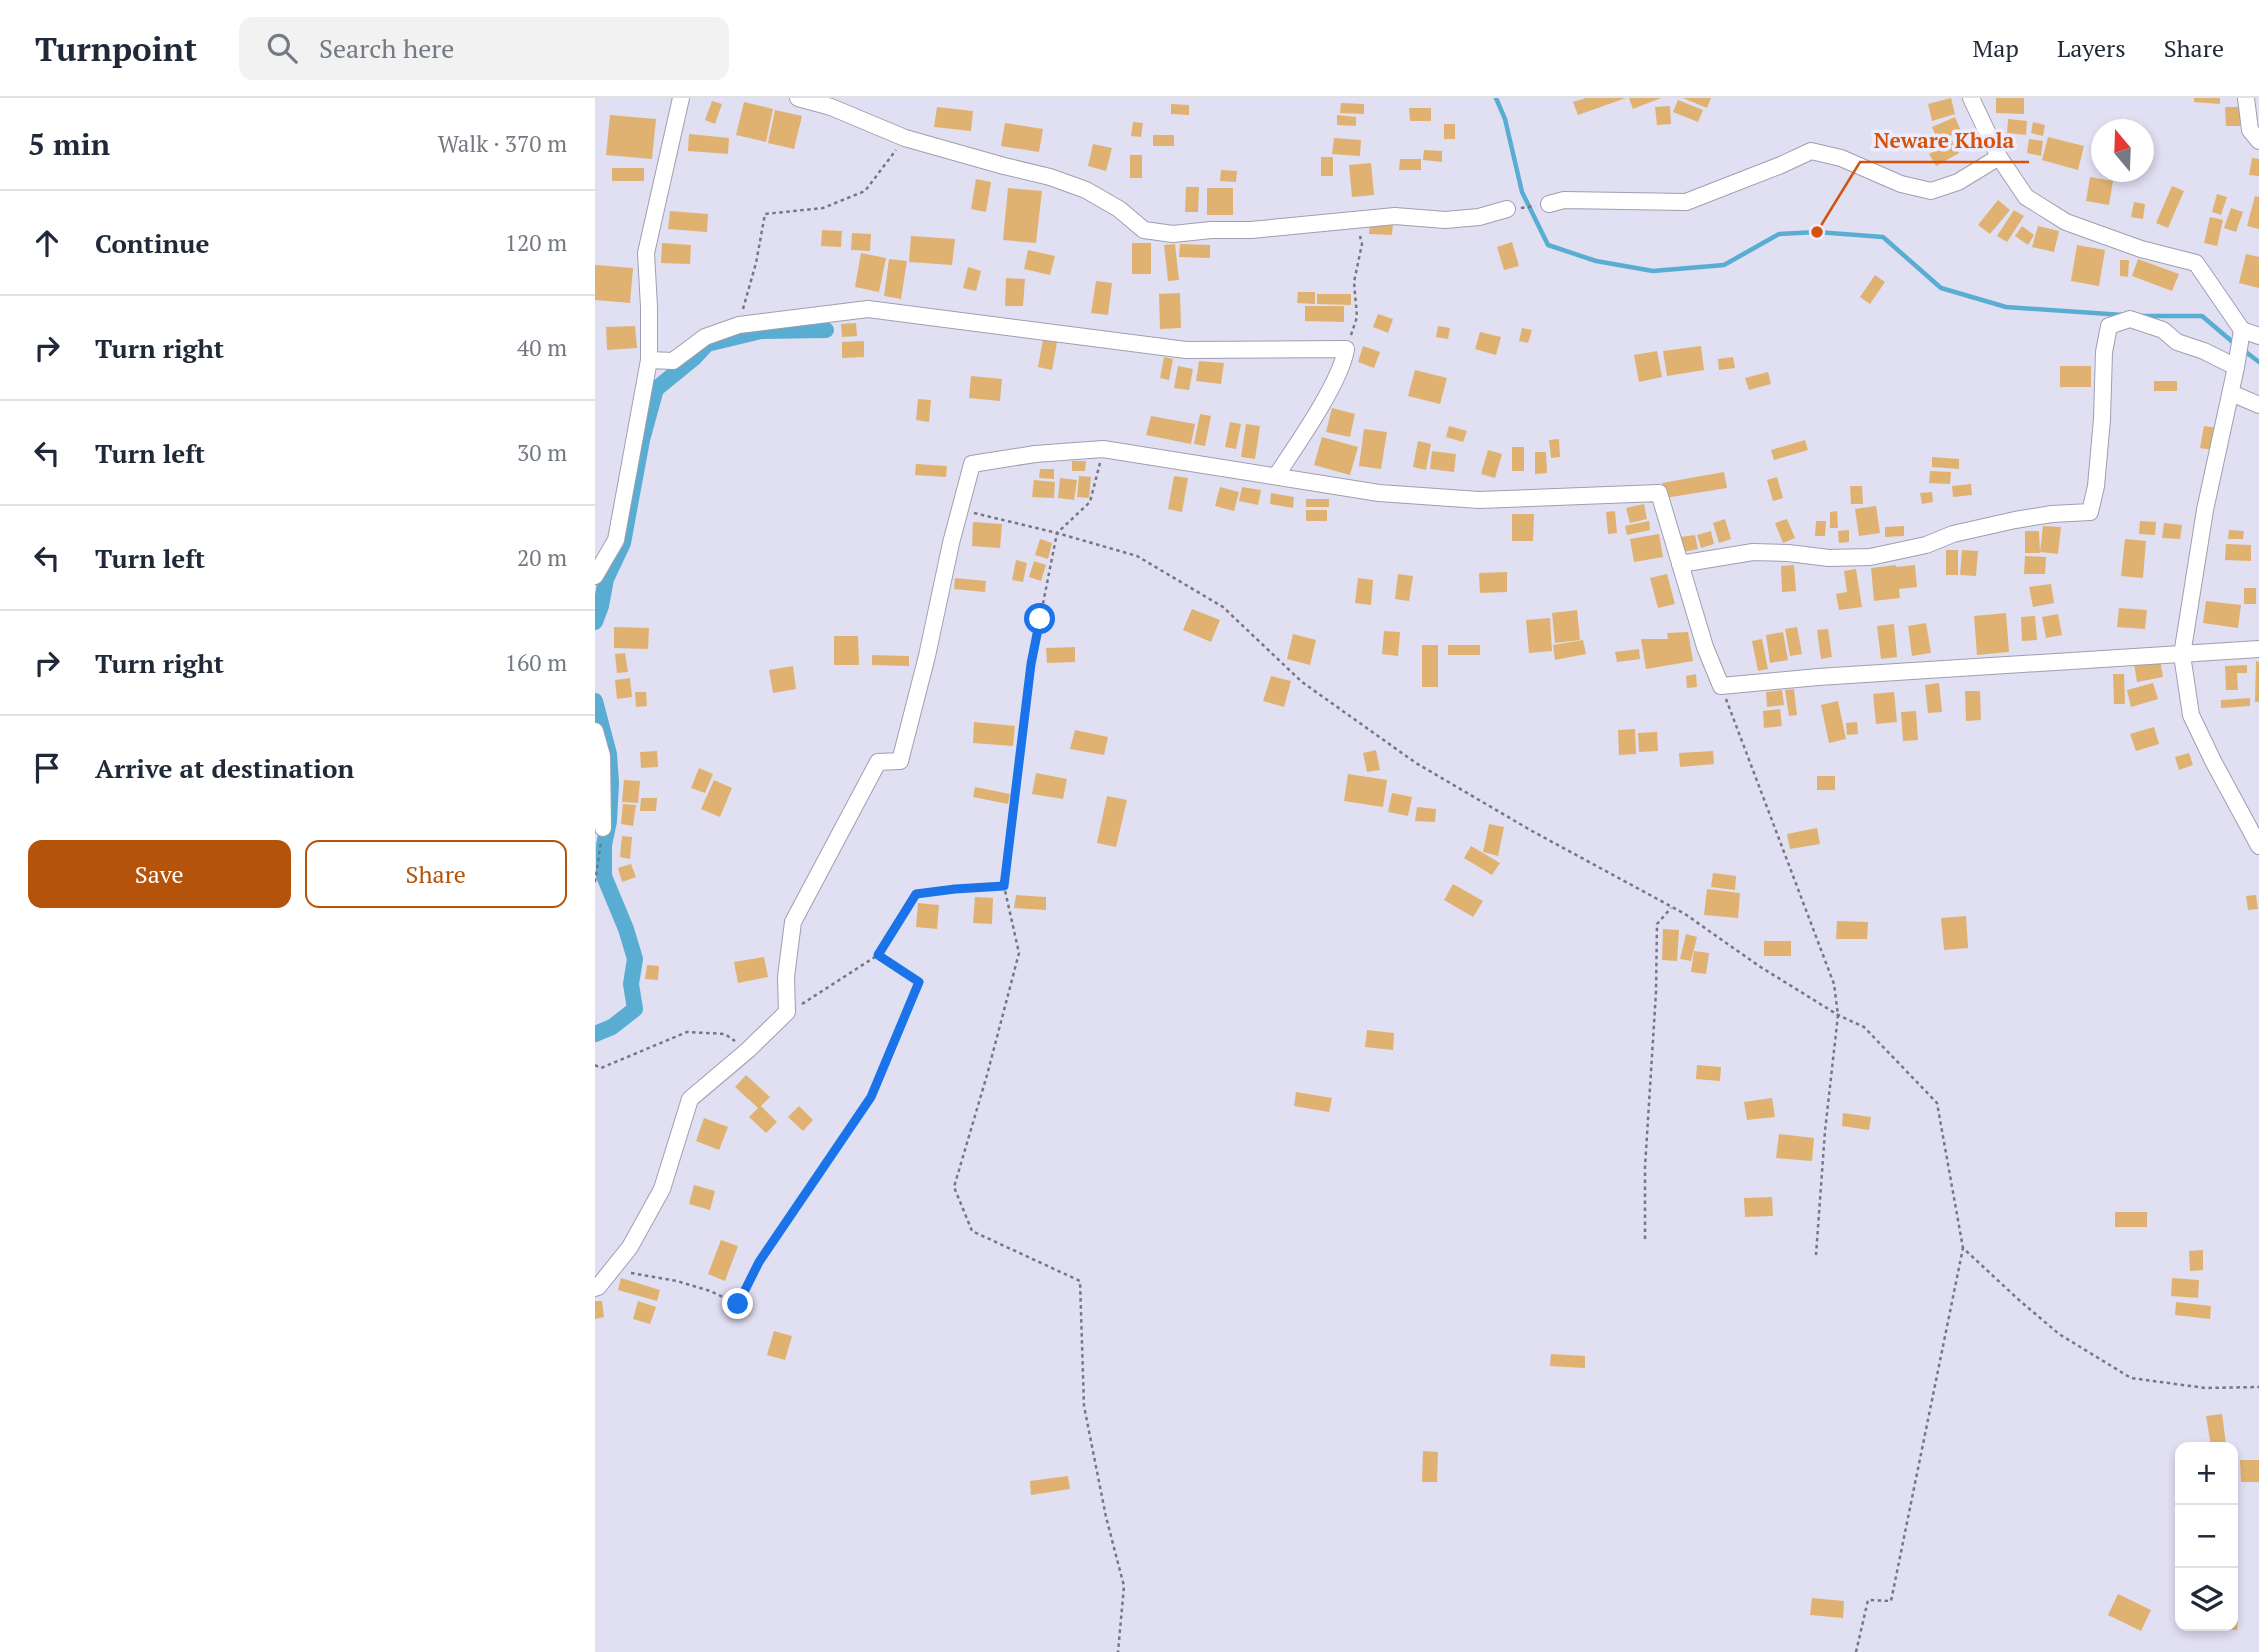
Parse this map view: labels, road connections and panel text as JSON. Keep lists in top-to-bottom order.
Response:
{
  "places": ["Neware Khola"],
  "north": "top",
  "page": {
    "header": "Turnpoint",
    "search": "Search here",
    "nav": ["Map", "Layers", "Share"],
    "heading": ["5 min", "Walk · 370 m"],
    "list": [
      ["Continue", "120 m"],
      ["Turn right", "40 m"],
      ["Turn left", "30 m"],
      ["Turn left", "20 m"],
      ["Turn right", "160 m"],
      "Arrive at destination"
    ],
    "buttons": ["Save", "Share"],
    "map_buttons": ["+", "−"]
  }
}
